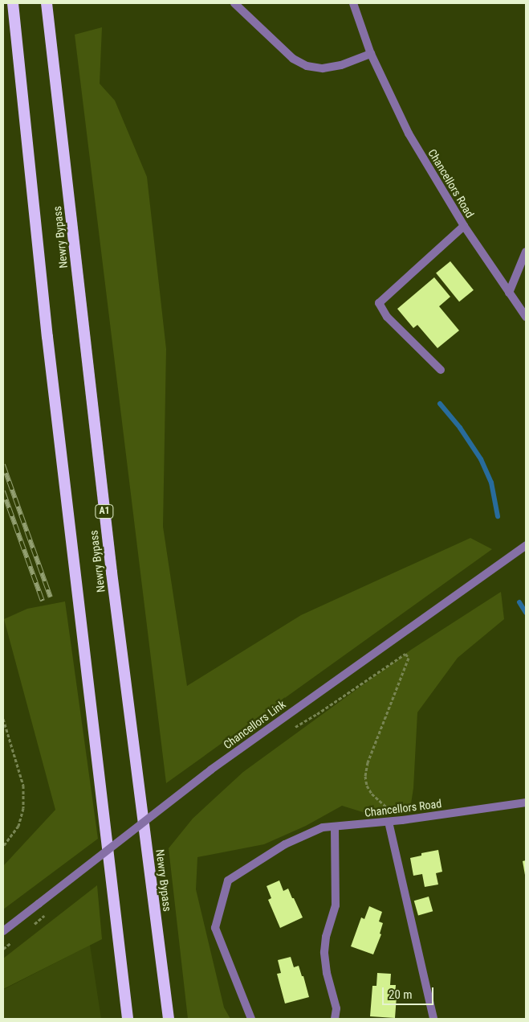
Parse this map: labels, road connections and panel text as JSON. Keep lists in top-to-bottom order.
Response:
{
  "streets": {
    "highway": ["Newry Bypass", "A1"],
    "street": ["Chancellors Road", "Chancellors Link"]
  },
  "scale_bar": "20 m"
}
